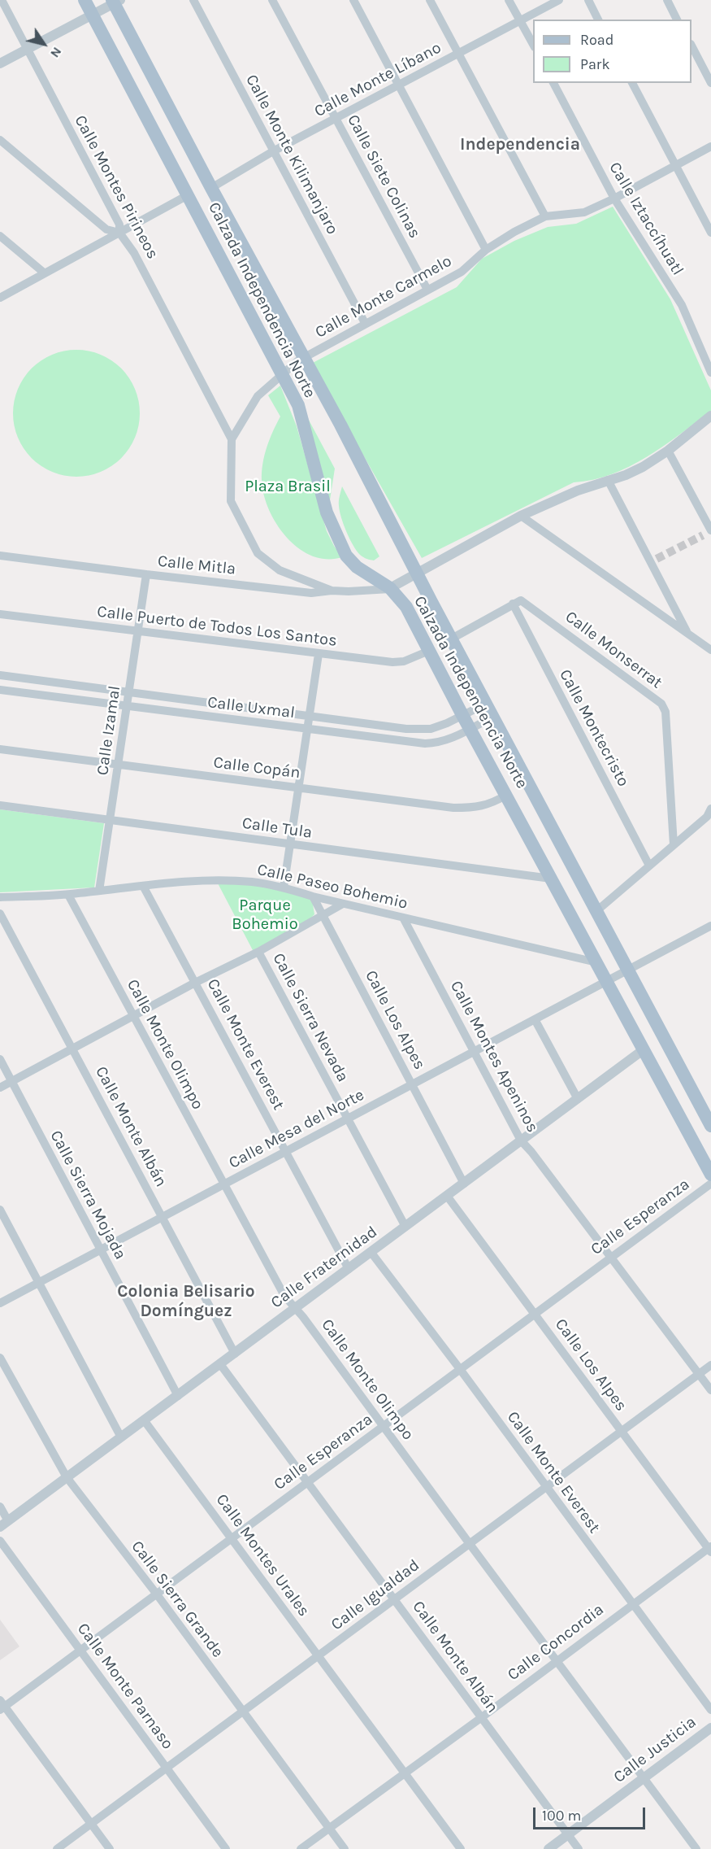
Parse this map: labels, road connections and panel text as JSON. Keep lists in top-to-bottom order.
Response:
{
  "streets": {
    "main road": ["Calzada Independencia Norte"],
    "street": [
      "Calle Monte Líbano",
      "Calle Monte Kilimanjaro",
      "Calle Siete Colinas",
      "Calle Montes Pirineos",
      "Calle Iztaccíhuatl",
      "Calle Monte Carmelo",
      "Calle Mitla",
      "Calle Puerto de Todos Los Santos",
      "Calle Monserrat",
      "Calle Uxmal",
      "Calle Montecristo",
      "Calle Izamal",
      "Calle Copán",
      "Calle Tula",
      "Calle Paseo Bohemio",
      "Calle Sierra Nevada",
      "Calle Los Alpes",
      "Calle Monte Olimpo",
      "Calle Monte Everest",
      "Calle Montes Apeninos",
      "Calle Monte Albán",
      "Calle Mesa del Norte",
      "Calle Sierra Mojada",
      "Calle Esperanza",
      "Calle Fraternidad",
      "Calle Montes Urales",
      "Calle Igualdad",
      "Calle Sierra Grande",
      "Calle Concordia",
      "Calle Monte Parnaso",
      "Calle Justicia"
    ]
  },
  "crossings": [
    ["Calle Monte Líbano", "Calle Monte Kilimanjaro"],
    ["Calle Monte Líbano", "Calle Siete Colinas"],
    ["Calle Monte Líbano", "Calzada Independencia Norte"],
    ["Calle Monte Kilimanjaro", "Calle Monte Carmelo"],
    ["Calle Siete Colinas", "Calle Monte Carmelo"],
    ["Calle Iztaccíhuatl", "Calle Monte Carmelo"],
    ["Calle Monte Carmelo", "Calzada Independencia Norte"],
    ["Calzada Independencia Norte", "Calle Mitla"],
    ["Calzada Independencia Norte", "Calle Puerto de Todos Los Santos"],
    ["Calzada Independencia Norte", "Calle Uxmal"],
    ["Calzada Independencia Norte", "Calle Copán"],
    ["Calzada Independencia Norte", "Calle Tula"],
    ["Calzada Independencia Norte", "Calle Paseo Bohemio"],
    ["Calzada Independencia Norte", "Calle Mesa del Norte"],
    ["Calzada Independencia Norte", "Calle Fraternidad"],
    ["Calle Mitla", "Calle Izamal"],
    ["Calle Puerto de Todos Los Santos", "Calle Izamal"],
    ["Calle Monserrat", "Calle Montecristo"],
    ["Calle Uxmal", "Calle Izamal"],
    ["Calle Izamal", "Calle Copán"],
    ["Calle Izamal", "Calle Tula"],
    ["Calle Izamal", "Calle Paseo Bohemio"],
    ["Calle Paseo Bohemio", "Calle Los Alpes"],
    ["Calle Paseo Bohemio", "Calle Monte Olimpo"],
    ["Calle Paseo Bohemio", "Calle Monte Everest"],
    ["Calle Paseo Bohemio", "Calle Montes Apeninos"],
    ["Calle Sierra Nevada", "Calle Mesa del Norte"],
    ["Calle Sierra Nevada", "Calle Fraternidad"],
    ["Calle Los Alpes", "Calle Mesa del Norte"],
    ["Calle Los Alpes", "Calle Esperanza"],
    ["Calle Los Alpes", "Calle Fraternidad"],
    ["Calle Los Alpes", "Calle Igualdad"],
    ["Calle Los Alpes", "Calle Concordia"],
    ["Calle Monte Olimpo", "Calle Mesa del Norte"],
    ["Calle Monte Olimpo", "Calle Esperanza"],
    ["Calle Monte Olimpo", "Calle Fraternidad"],
    ["Calle Monte Olimpo", "Calle Igualdad"],
    ["Calle Monte Olimpo", "Calle Concordia"],
    ["Calle Monte Olimpo", "Calle Justicia"],
    ["Calle Monte Everest", "Calle Mesa del Norte"],
    ["Calle Monte Everest", "Calle Esperanza"],
    ["Calle Monte Everest", "Calle Fraternidad"],
    ["Calle Monte Everest", "Calle Igualdad"],
    ["Calle Monte Everest", "Calle Concordia"],
    ["Calle Montes Apeninos", "Calle Mesa del Norte"],
    ["Calle Montes Apeninos", "Calle Esperanza"],
    ["Calle Montes Apeninos", "Calle Fraternidad"],
    ["Calle Montes Apeninos", "Calle Igualdad"],
    ["Calle Monte Albán", "Calle Mesa del Norte"],
    ["Calle Monte Albán", "Calle Esperanza"],
    ["Calle Monte Albán", "Calle Fraternidad"],
    ["Calle Monte Albán", "Calle Igualdad"],
    ["Calle Monte Albán", "Calle Concordia"],
    ["Calle Monte Albán", "Calle Justicia"],
    ["Calle Mesa del Norte", "Calle Sierra Mojada"],
    ["Calle Sierra Mojada", "Calle Fraternidad"],
    ["Calle Esperanza", "Calle Montes Urales"],
    ["Calle Esperanza", "Calle Sierra Grande"],
    ["Calle Esperanza", "Calle Monte Parnaso"],
    ["Calle Fraternidad", "Calle Montes Urales"],
    ["Calle Fraternidad", "Calle Sierra Grande"],
    ["Calle Montes Urales", "Calle Igualdad"],
    ["Calle Montes Urales", "Calle Concordia"],
    ["Calle Igualdad", "Calle Sierra Grande"],
    ["Calle Igualdad", "Calle Monte Parnaso"],
    ["Calle Sierra Grande", "Calle Concordia"]
  ],
  "districts": ["Independencia", "Colonia Belisario Domínguez"],
  "parks": ["Plaza Brasil", "Parque Bohemio"],
  "legend": ["Road", "Park"],
  "scale_bar": "100 m",
  "north": "bottom right"
}
